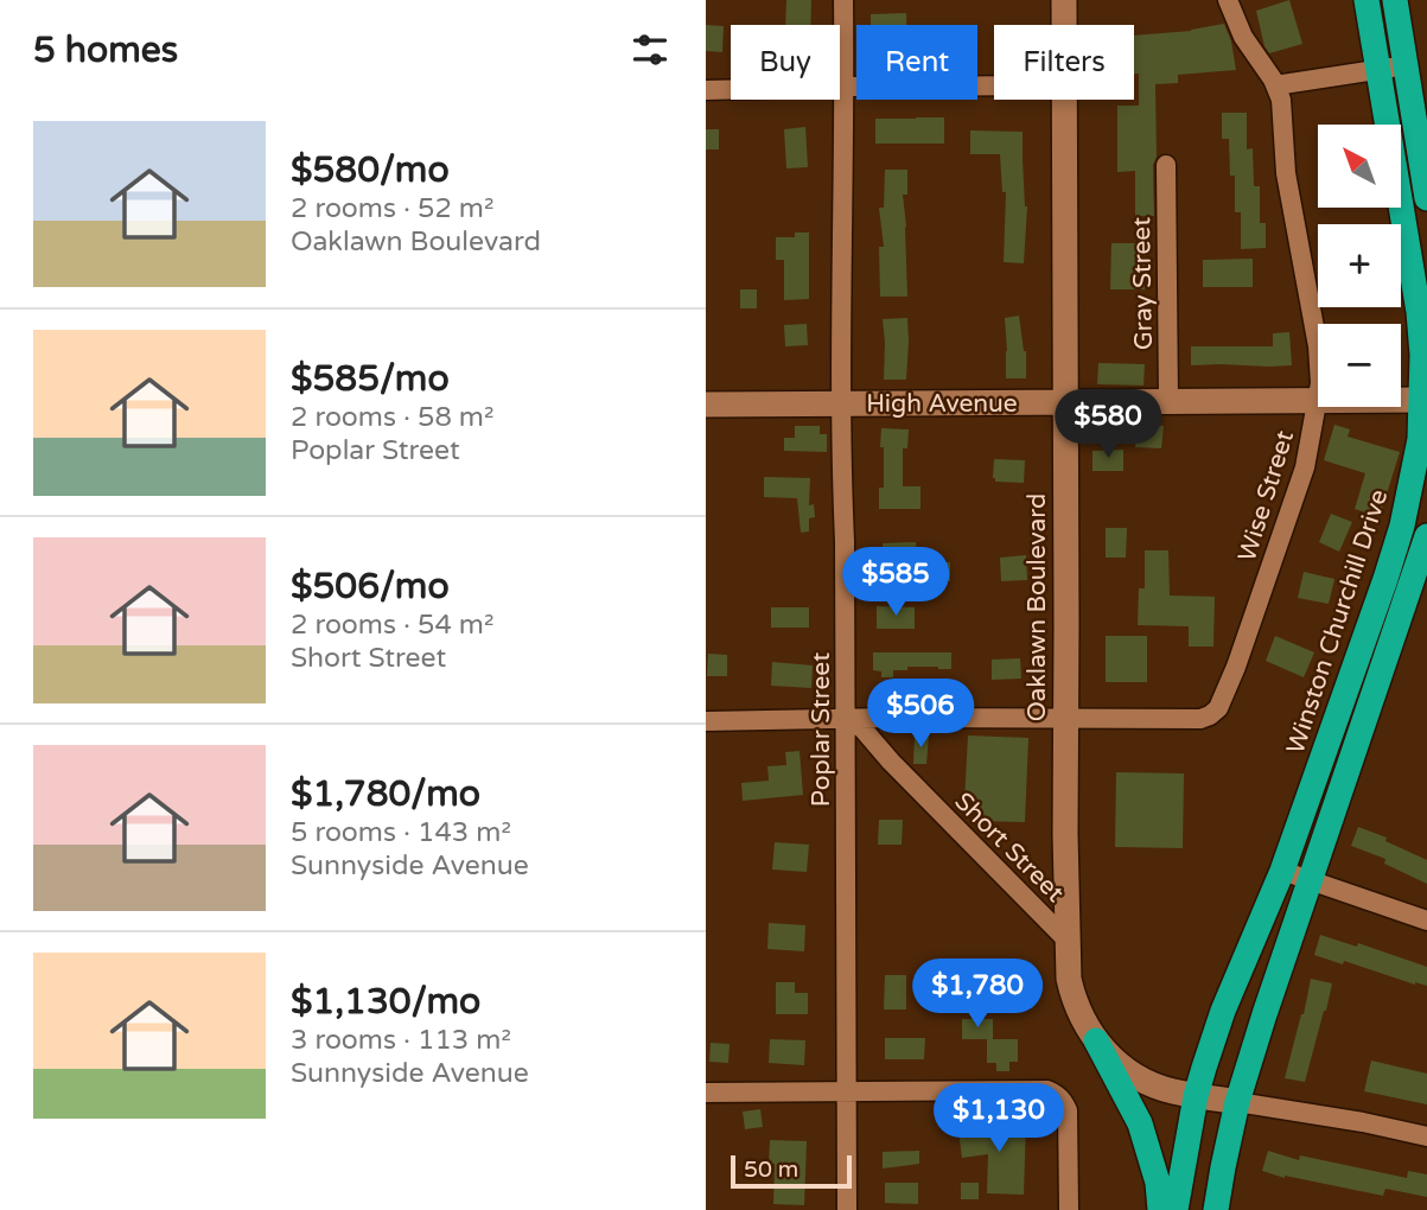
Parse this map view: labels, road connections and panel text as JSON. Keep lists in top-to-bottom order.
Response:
{
  "streets": {
    "highway": ["Winston Churchill Drive"],
    "street": [
      "Gray Street",
      "High Avenue",
      "Wise Street",
      "Oaklawn Boulevard",
      "Poplar Street",
      "Short Street"
    ]
  },
  "crossings": [
    ["Gray Street", "High Avenue"],
    ["High Avenue", "Wise Street"],
    ["High Avenue", "Oaklawn Boulevard"],
    ["High Avenue", "Winston Churchill Drive"],
    ["High Avenue", "Poplar Street"],
    ["Wise Street", "Oaklawn Boulevard"],
    ["Oaklawn Boulevard", "Winston Churchill Drive"],
    ["Oaklawn Boulevard", "Short Street"],
    ["Poplar Street", "Short Street"]
  ],
  "scale_bar": "50 m",
  "north": "top left",
  "page": {
    "heading": "5 homes",
    "chip": ["Buy", "Rent", "Filters"],
    "list": [
      {
        "name": "$580/mo",
        "note": "2 rooms · 52 m² · Oaklawn Boulevard"
      },
      {
        "name": "$585/mo",
        "note": "2 rooms · 58 m² · Poplar Street"
      },
      {
        "name": "$506/mo",
        "note": "2 rooms · 54 m² · Short Street"
      },
      {
        "name": "$1,780/mo",
        "note": "5 rooms · 143 m² · Sunnyside Avenue"
      },
      {
        "name": "$1,130/mo",
        "note": "3 rooms · 113 m² · Sunnyside Avenue"
      }
    ],
    "map_buttons": ["+", "−"],
    "price": [
      "$580",
      "$585",
      "$506",
      "$1,780",
      "$1,130"
    ],
    "scale": "50 m"
  }
}
